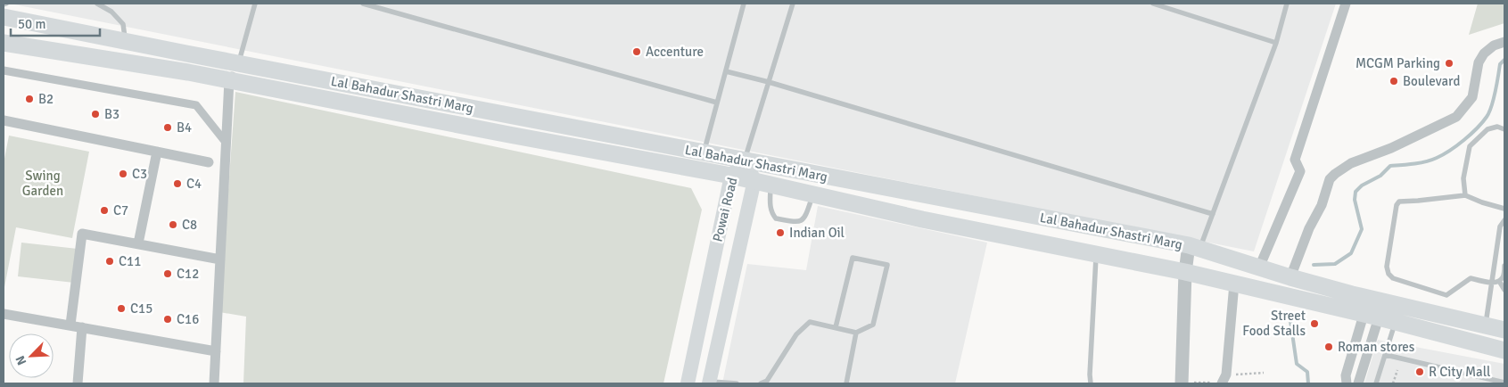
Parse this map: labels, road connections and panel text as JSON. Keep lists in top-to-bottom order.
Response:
{
  "streets": {
    "main road": ["Lal Bahadur Shastri Marg", "Powai Road"]
  },
  "crossings": [
    ["Lal Bahadur Shastri Marg", "Powai Road"]
  ],
  "parks": ["Swing Garden"],
  "places": [
    "Accenture",
    "MCGM Parking",
    "Boulevard",
    "B2",
    "B3",
    "B4",
    "C3",
    "C4",
    "C7",
    "C8",
    "Indian Oil",
    "C11",
    "C12",
    "C15",
    "C16",
    "Street Food Stalls",
    "Roman stores",
    "R City Mall"
  ],
  "scale_bar": "50 m",
  "north": "bottom left"
}
